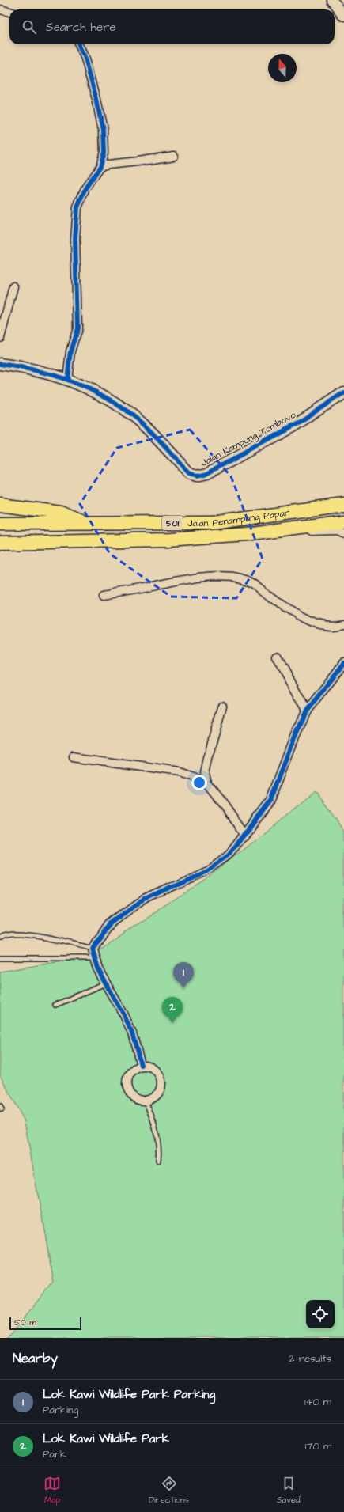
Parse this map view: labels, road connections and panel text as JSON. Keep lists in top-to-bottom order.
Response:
{
  "streets": {
    "main road": ["Jalan Penampang Papar", "501"],
    "street": ["Jalan Kampung Tombovo"]
  },
  "scale_bar": "50 m",
  "north": "top",
  "page": {
    "search": "Search here",
    "pins": ["1", "2"],
    "scale": "50 m",
    "heading": ["Nearby", "2 results"],
    "list": [
      {
        "mark": "1",
        "name": "Lok Kawi Wildlife Park Parking",
        "note": "Parking",
        "value": "140 m"
      },
      {
        "mark": "2",
        "name": "Lok Kawi Wildlife Park",
        "note": "Park",
        "value": "170 m"
      }
    ],
    "nav": ["Map", "Directions", "Saved"]
  }
}
